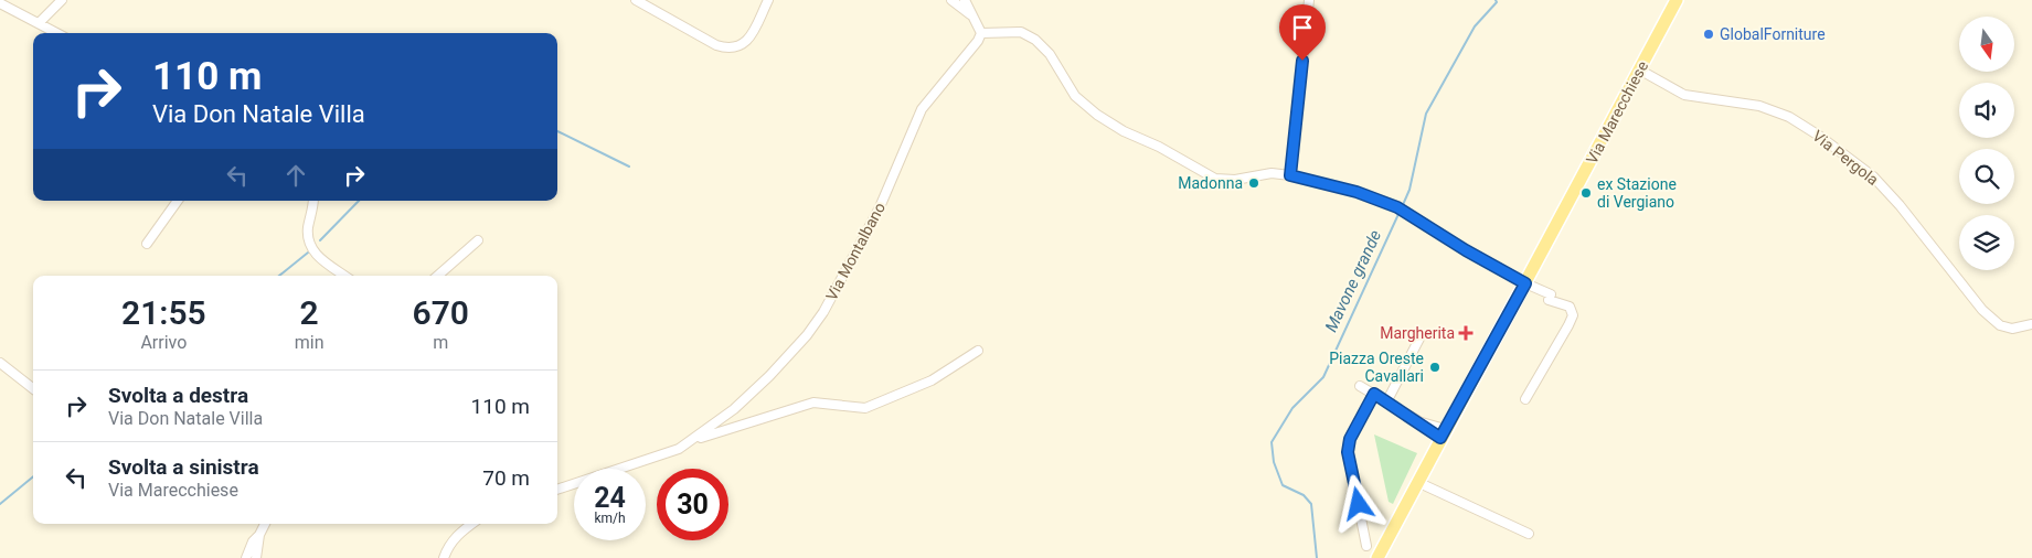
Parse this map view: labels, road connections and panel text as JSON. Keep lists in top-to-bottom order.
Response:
{
  "streets": {
    "main road": ["Via Marecchiese"],
    "street": ["Via Pergola", "Via Montalbano"]
  },
  "crossings": [
    ["Via Marecchiese", "Via Pergola"]
  ],
  "water": ["Mavone grande"],
  "places": {
    "other": [
      "GlobalForniture",
      "Madonna",
      "ex Stazione di Vergiano",
      "Piazza Oreste Cavallari"
    ],
    "health": ["Margherita"]
  },
  "north": "bottom",
  "page": {
    "turn": ["110 m", "Via Don Natale Villa"],
    "eta": [
      "21:55",
      "Arrivo",
      "2",
      "min",
      "670",
      "m"
    ],
    "list": [
      {
        "name": "Svolta a destra",
        "note": "Via Don Natale Villa",
        "value": "110 m"
      },
      {
        "name": "Svolta a sinistra",
        "note": "Via Marecchiese",
        "value": "70 m"
      }
    ],
    "speed": "24 km/h",
    "limit": "30"
  }
}
